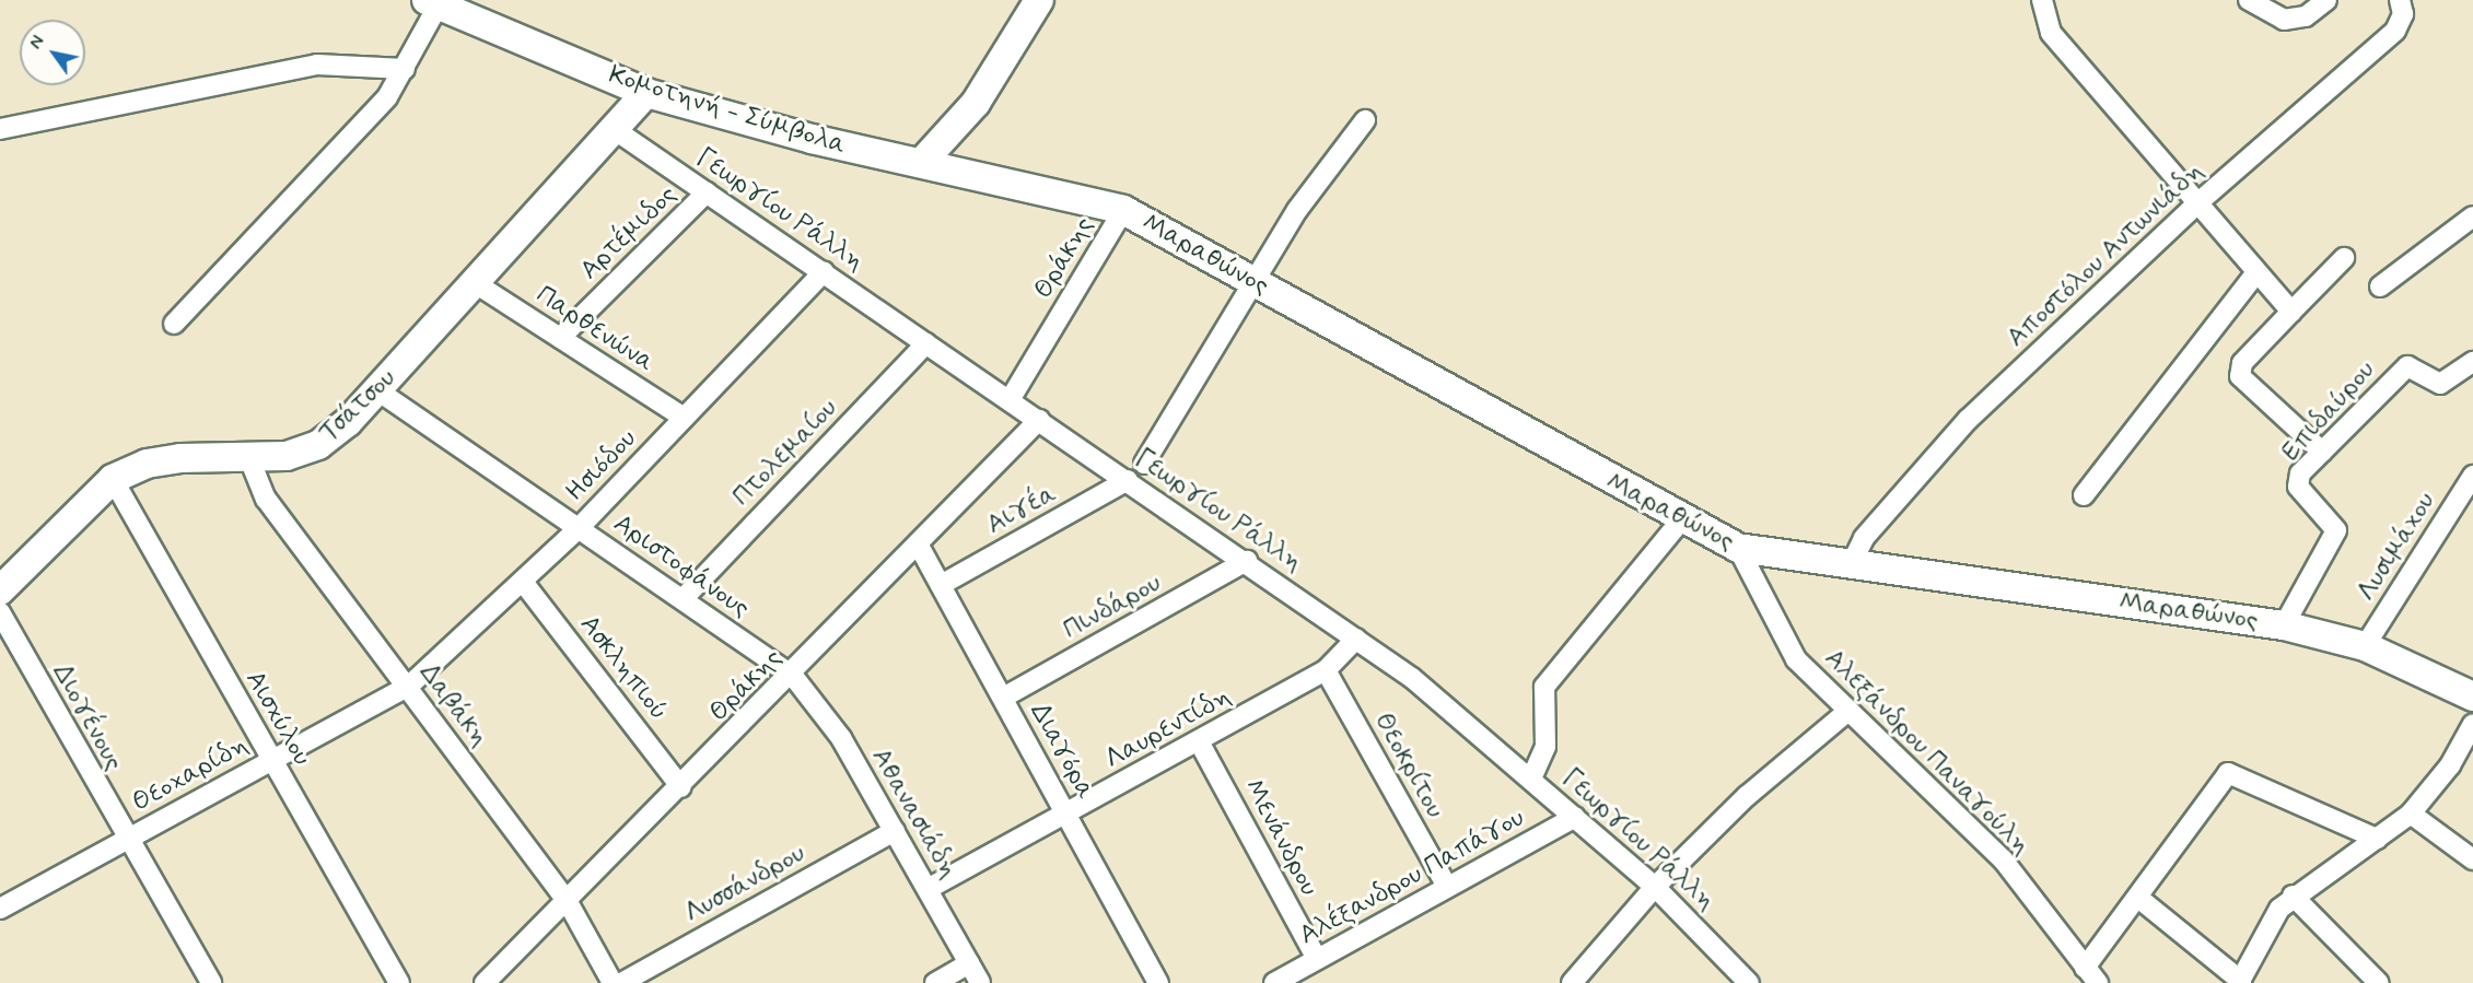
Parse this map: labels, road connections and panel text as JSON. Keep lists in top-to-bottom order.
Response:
{
  "streets": {
    "street": [
      "Κομοτηνή - Σύμβολα",
      "Γεωργίου Ράλλη",
      "Αρτέμιδος",
      "Μαραθώνος",
      "Αποστόλου Αντωνιάδη",
      "Θράκης",
      "Παρθενώνα",
      "Τσάτσου",
      "Επιδαύρου",
      "Πτολεμαίου",
      "Ησιόδου",
      "Αιγέα",
      "Λυσιμάχου",
      "Αριστοφάνους",
      "Πινδάρου",
      "Ασκληπιού",
      "Δαβάκη",
      "Διογένους",
      "Αισχύλου",
      "Λαυρεντίδη",
      "Διαγόρα",
      "Αλεξάνδρου Παναγούλη",
      "Θεοκρίτου",
      "Θεοχαρίδη",
      "Αθανασιάδη",
      "Μενάνδρου",
      "Αλέξανδρου Παπάγου",
      "Λυσσάνδρου"
    ]
  },
  "crossings": [
    ["Κομοτηνή - Σύμβολα", "Μαραθώνος"],
    ["Κομοτηνή - Σύμβολα", "Τσάτσου"],
    ["Γεωργίου Ράλλη", "Αρτέμιδος"],
    ["Γεωργίου Ράλλη", "Θράκης"],
    ["Γεωργίου Ράλλη", "Τσάτσου"],
    ["Γεωργίου Ράλλη", "Πτολεμαίου"],
    ["Γεωργίου Ράλλη", "Ησιόδου"],
    ["Γεωργίου Ράλλη", "Αιγέα"],
    ["Γεωργίου Ράλλη", "Πινδάρου"],
    ["Γεωργίου Ράλλη", "Λαυρεντίδη"],
    ["Γεωργίου Ράλλη", "Αλέξανδρου Παπάγου"],
    ["Αρτέμιδος", "Παρθενώνα"],
    ["Μαραθώνος", "Αποστόλου Αντωνιάδη"],
    ["Μαραθώνος", "Θράκης"],
    ["Μαραθώνος", "Επιδαύρου"],
    ["Μαραθώνος", "Λυσιμάχου"],
    ["Μαραθώνος", "Αλεξάνδρου Παναγούλη"],
    ["Θράκης", "Αριστοφάνους"],
    ["Θράκης", "Ασκληπιού"],
    ["Θράκης", "Δαβάκη"],
    ["Θράκης", "Διαγόρα"],
    ["Θράκης", "Αθανασιάδη"],
    ["Παρθενώνα", "Τσάτσου"],
    ["Παρθενώνα", "Ησιόδου"],
    ["Τσάτσου", "Αριστοφάνους"],
    ["Τσάτσου", "Δαβάκη"],
    ["Τσάτσου", "Αισχύλου"],
    ["Πτολεμαίου", "Αριστοφάνους"],
    ["Ησιόδου", "Αριστοφάνους"],
    ["Ησιόδου", "Ασκληπιού"],
    ["Ησιόδου", "Δαβάκη"],
    ["Ησιόδου", "Θεοχαρίδη"],
    ["Αιγέα", "Διαγόρα"],
    ["Αριστοφάνους", "Αθανασιάδη"],
    ["Πινδάρου", "Διαγόρα"],
    ["Δαβάκη", "Θεοχαρίδη"],
    ["Διογένους", "Θεοχαρίδη"],
    ["Αισχύλου", "Θεοχαρίδη"],
    ["Λαυρεντίδη", "Διαγόρα"],
    ["Λαυρεντίδη", "Θεοκρίτου"],
    ["Λαυρεντίδη", "Αθανασιάδη"],
    ["Λαυρεντίδη", "Μενάνδρου"],
    ["Θεοκρίτου", "Αλέξανδρου Παπάγου"],
    ["Αθανασιάδη", "Λυσσάνδρου"],
    ["Μενάνδρου", "Αλέξανδρου Παπάγου"]
  ],
  "north": "top left"
}
